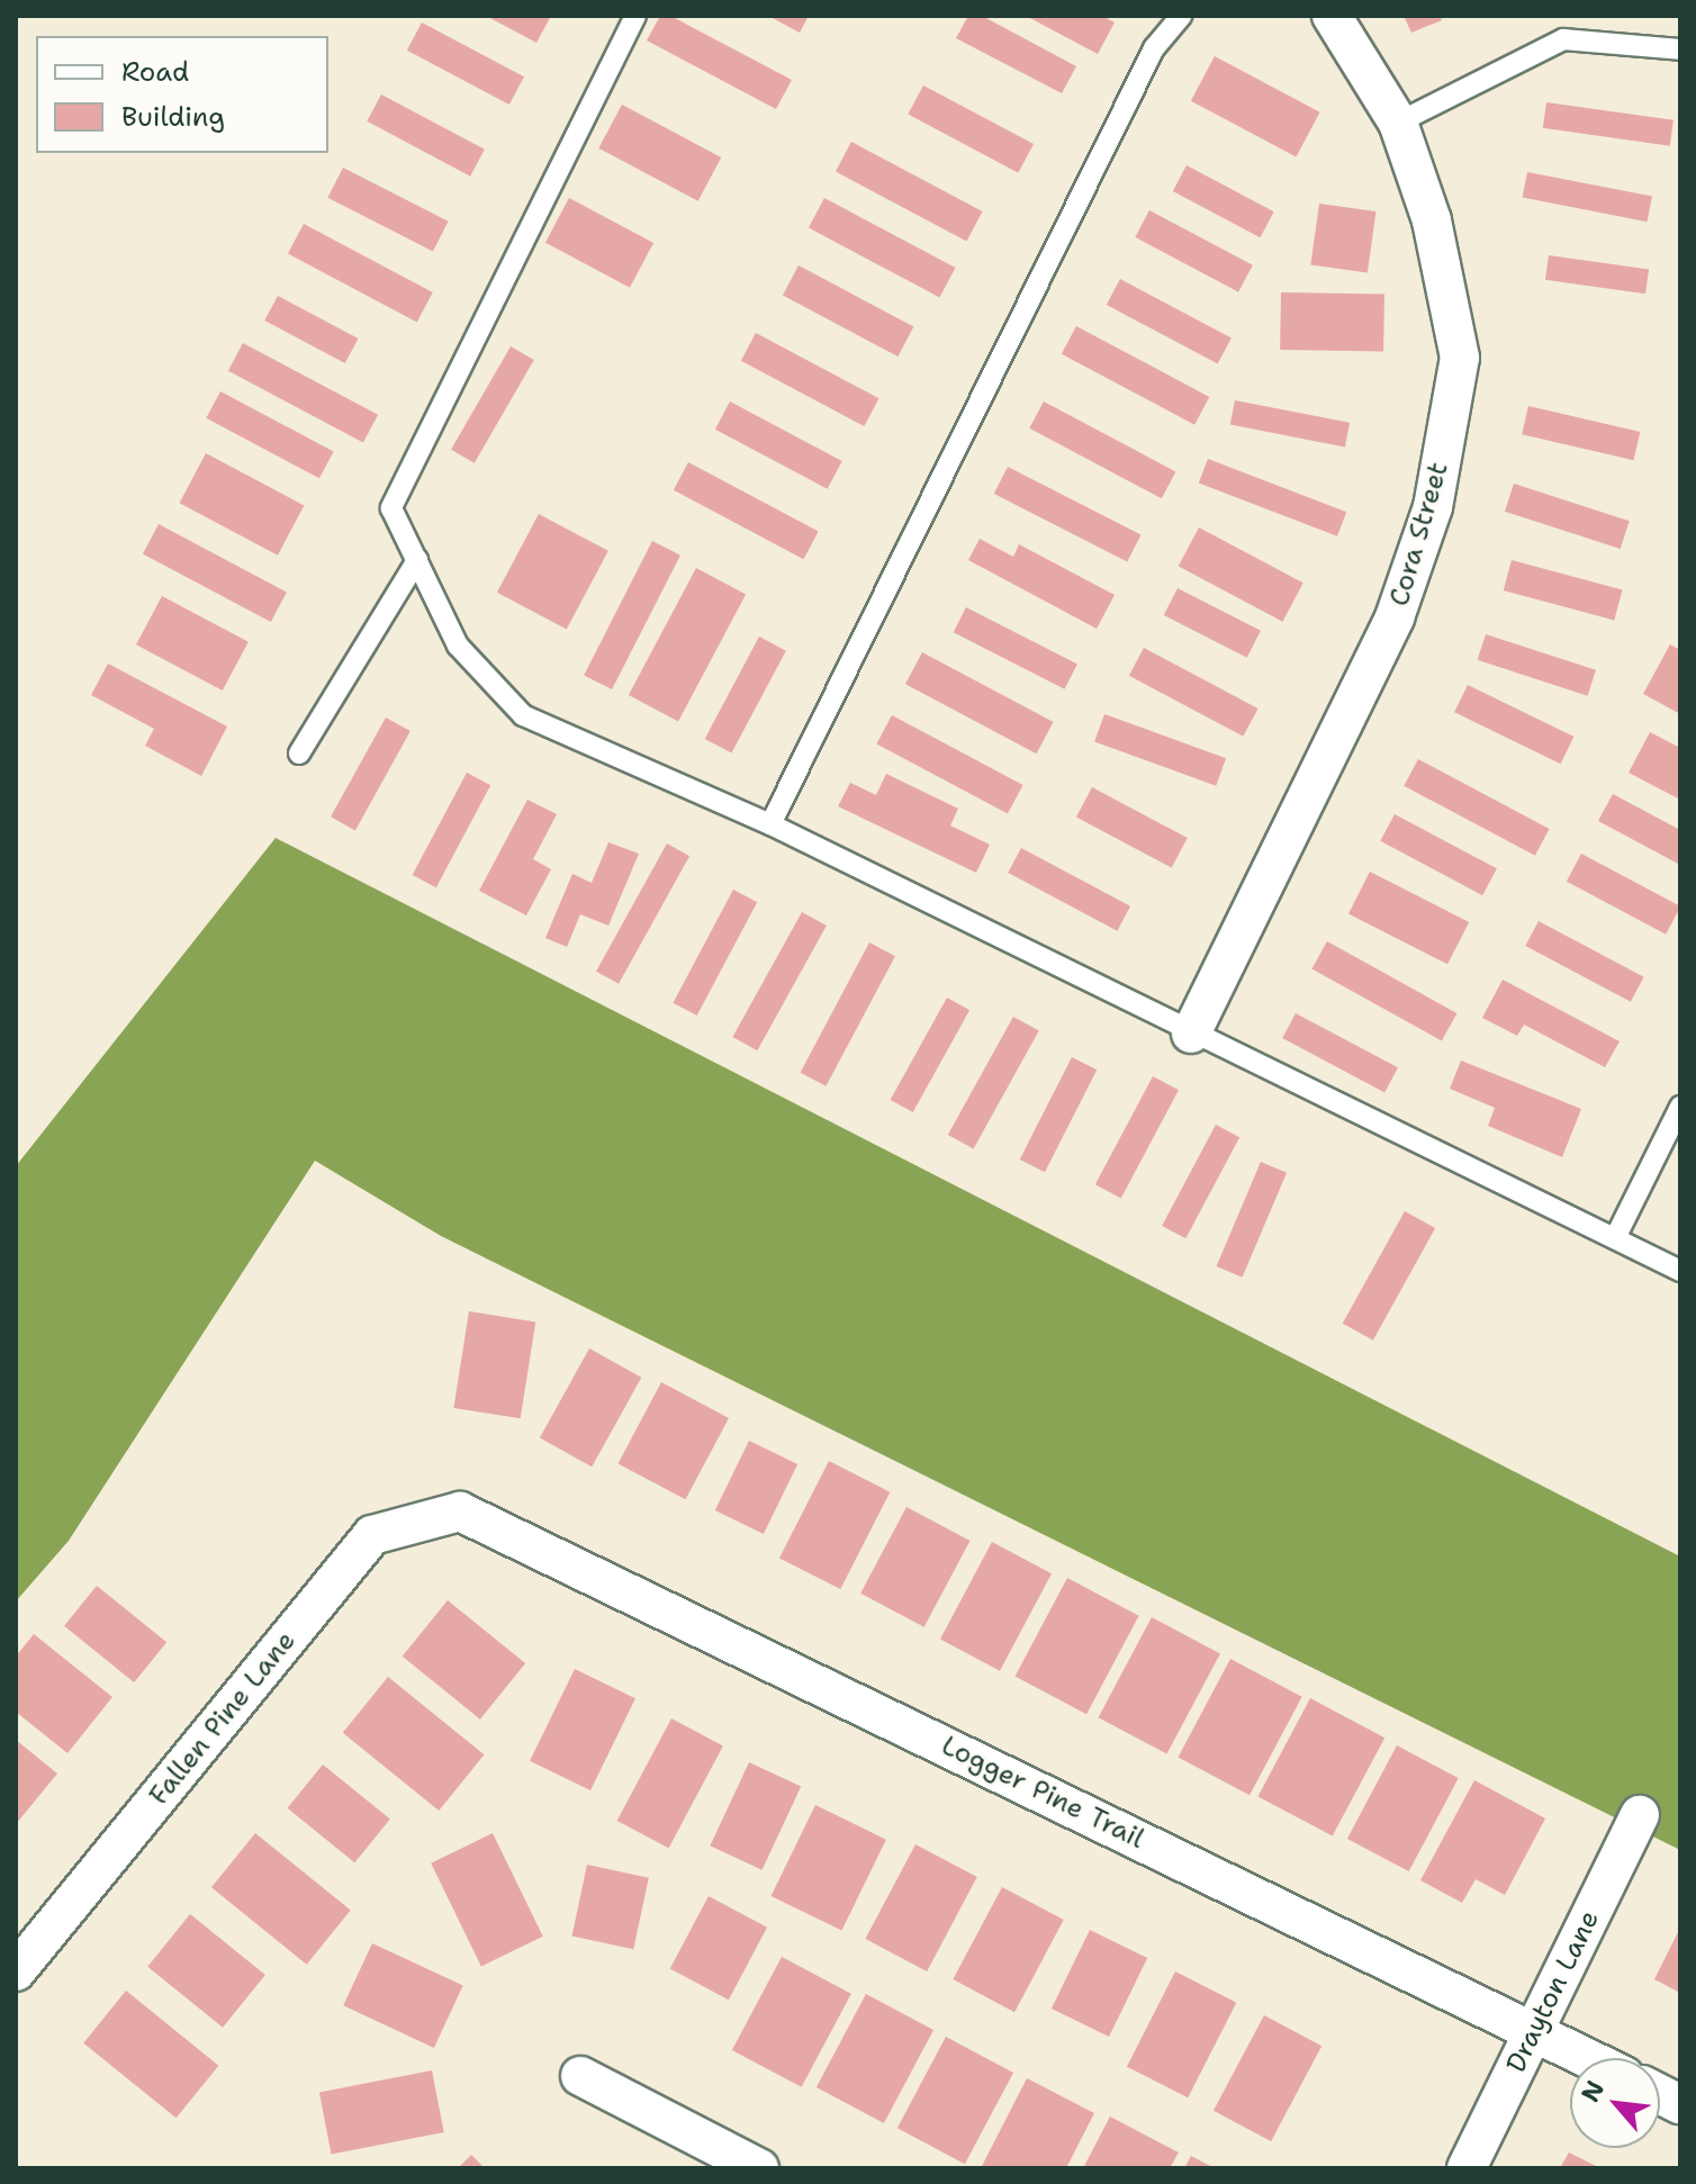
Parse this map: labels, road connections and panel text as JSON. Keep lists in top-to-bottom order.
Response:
{
  "streets": {
    "street": [
      "Cora Street",
      "Fallen Pine Lane",
      "Logger Pine Trail",
      "Drayton Lane"
    ]
  },
  "crossings": [
    ["Fallen Pine Lane", "Logger Pine Trail"],
    ["Logger Pine Trail", "Drayton Lane"]
  ],
  "legend": ["Road", "Building"],
  "north": "top left"
}
